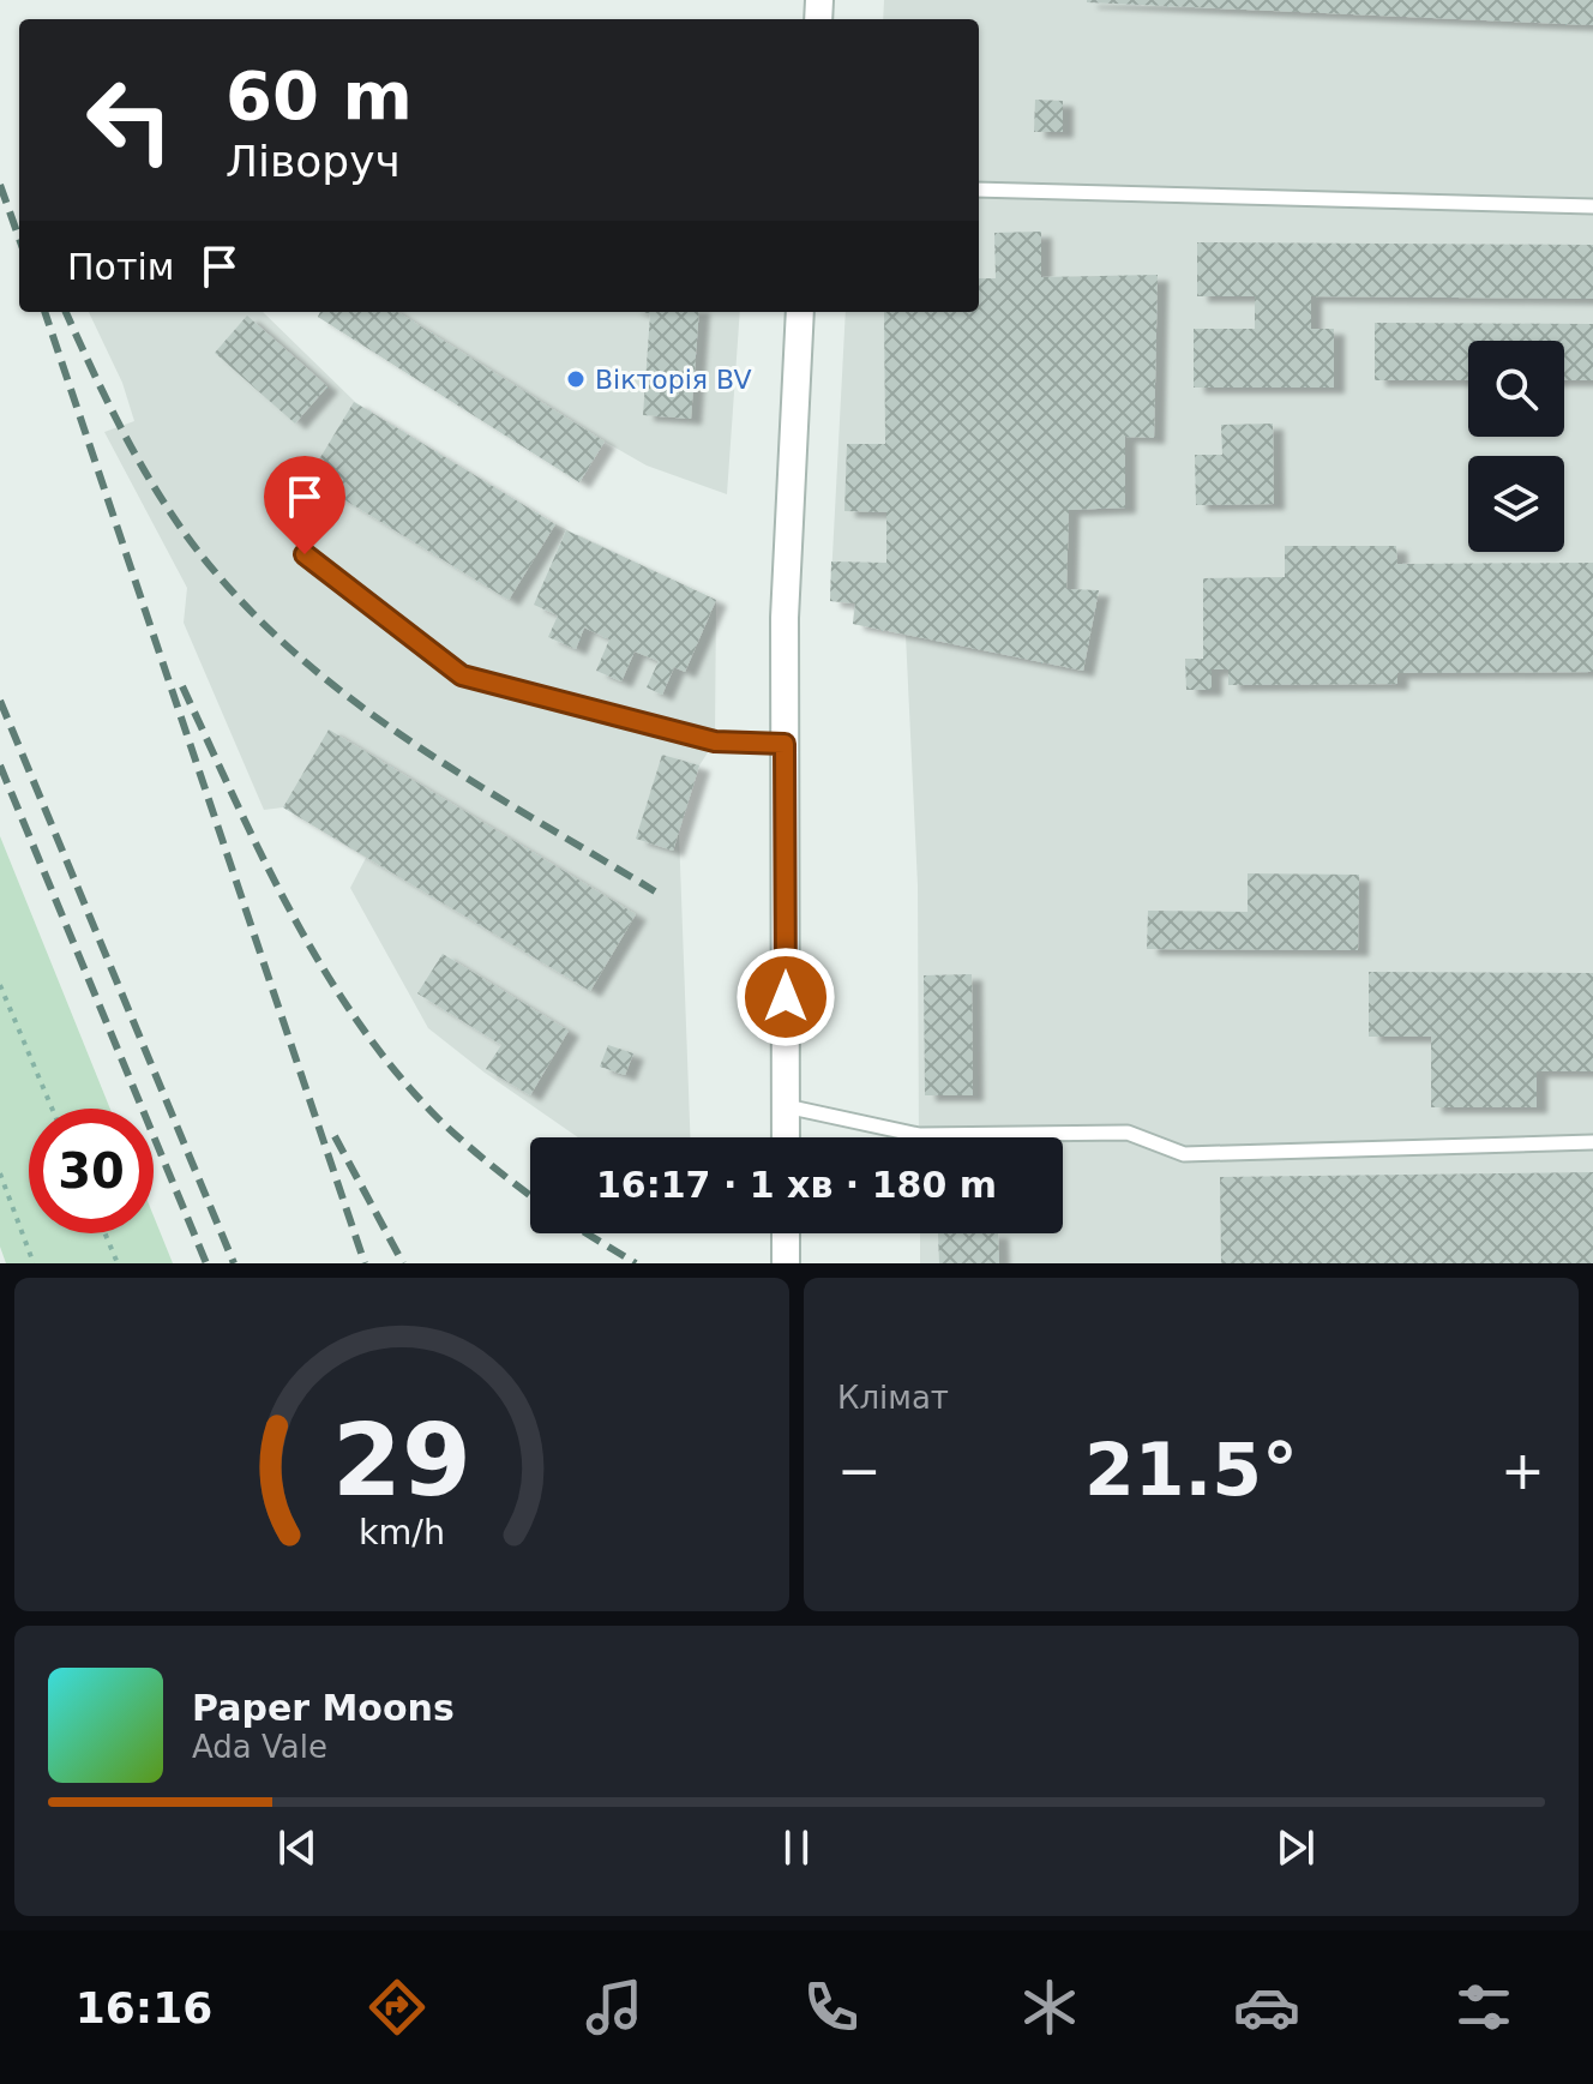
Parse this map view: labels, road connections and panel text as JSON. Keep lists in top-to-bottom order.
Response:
{
  "places": ["Вікторія BV"],
  "page": {
    "turn": ["60 m", "Ліворуч"],
    "then": "Потім",
    "limit": "30",
    "trip": "16:17 · 1 хв · 180 m",
    "tile": "Клімат",
    "heat": ["−", "21.5°", "+"],
    "song": ["Paper Moons", "Ada Vale"],
    "tabs": "16:16",
    "gauge": ["29", "km/h"]
  }
}
